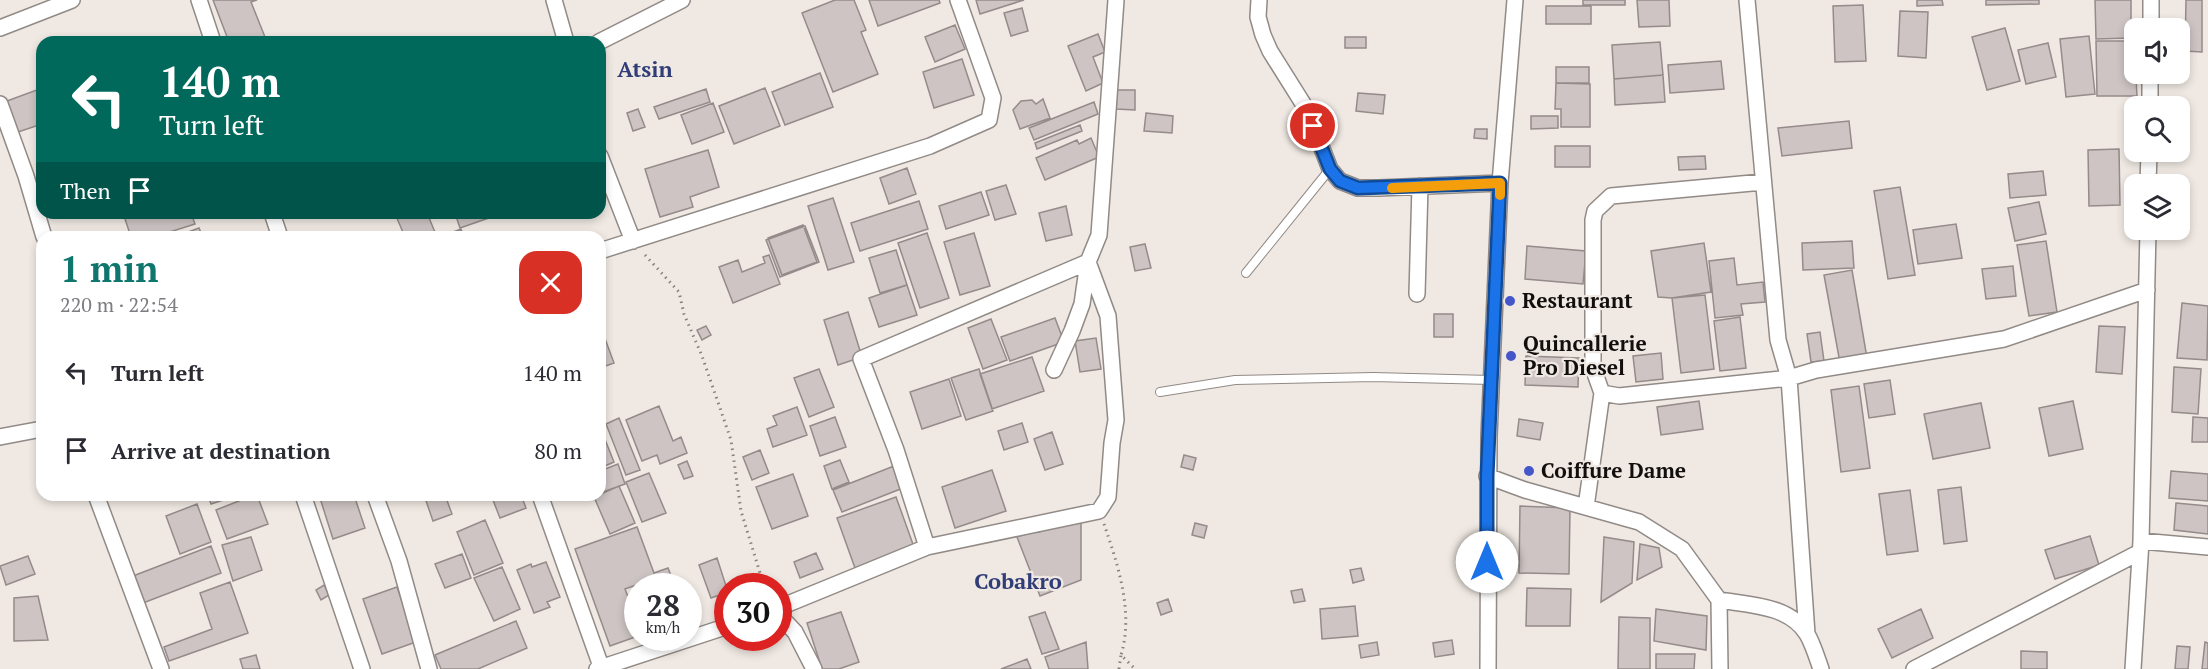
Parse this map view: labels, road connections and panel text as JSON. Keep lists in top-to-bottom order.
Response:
{
  "districts": ["Atsin", "Cobakro"],
  "places": ["Restaurant", "Quincallerie Pro Diesel", "Coiffure Dame"],
  "page": {
    "turn": ["140 m", "Turn left"],
    "then": "Then",
    "heading": ["1 min", "220 m · 22:54"],
    "list": [
      {
        "name": "Turn left",
        "value": "140 m"
      },
      {
        "name": "Arrive at destination",
        "value": "80 m"
      }
    ],
    "speed": "28 km/h",
    "limit": "30"
  }
}
